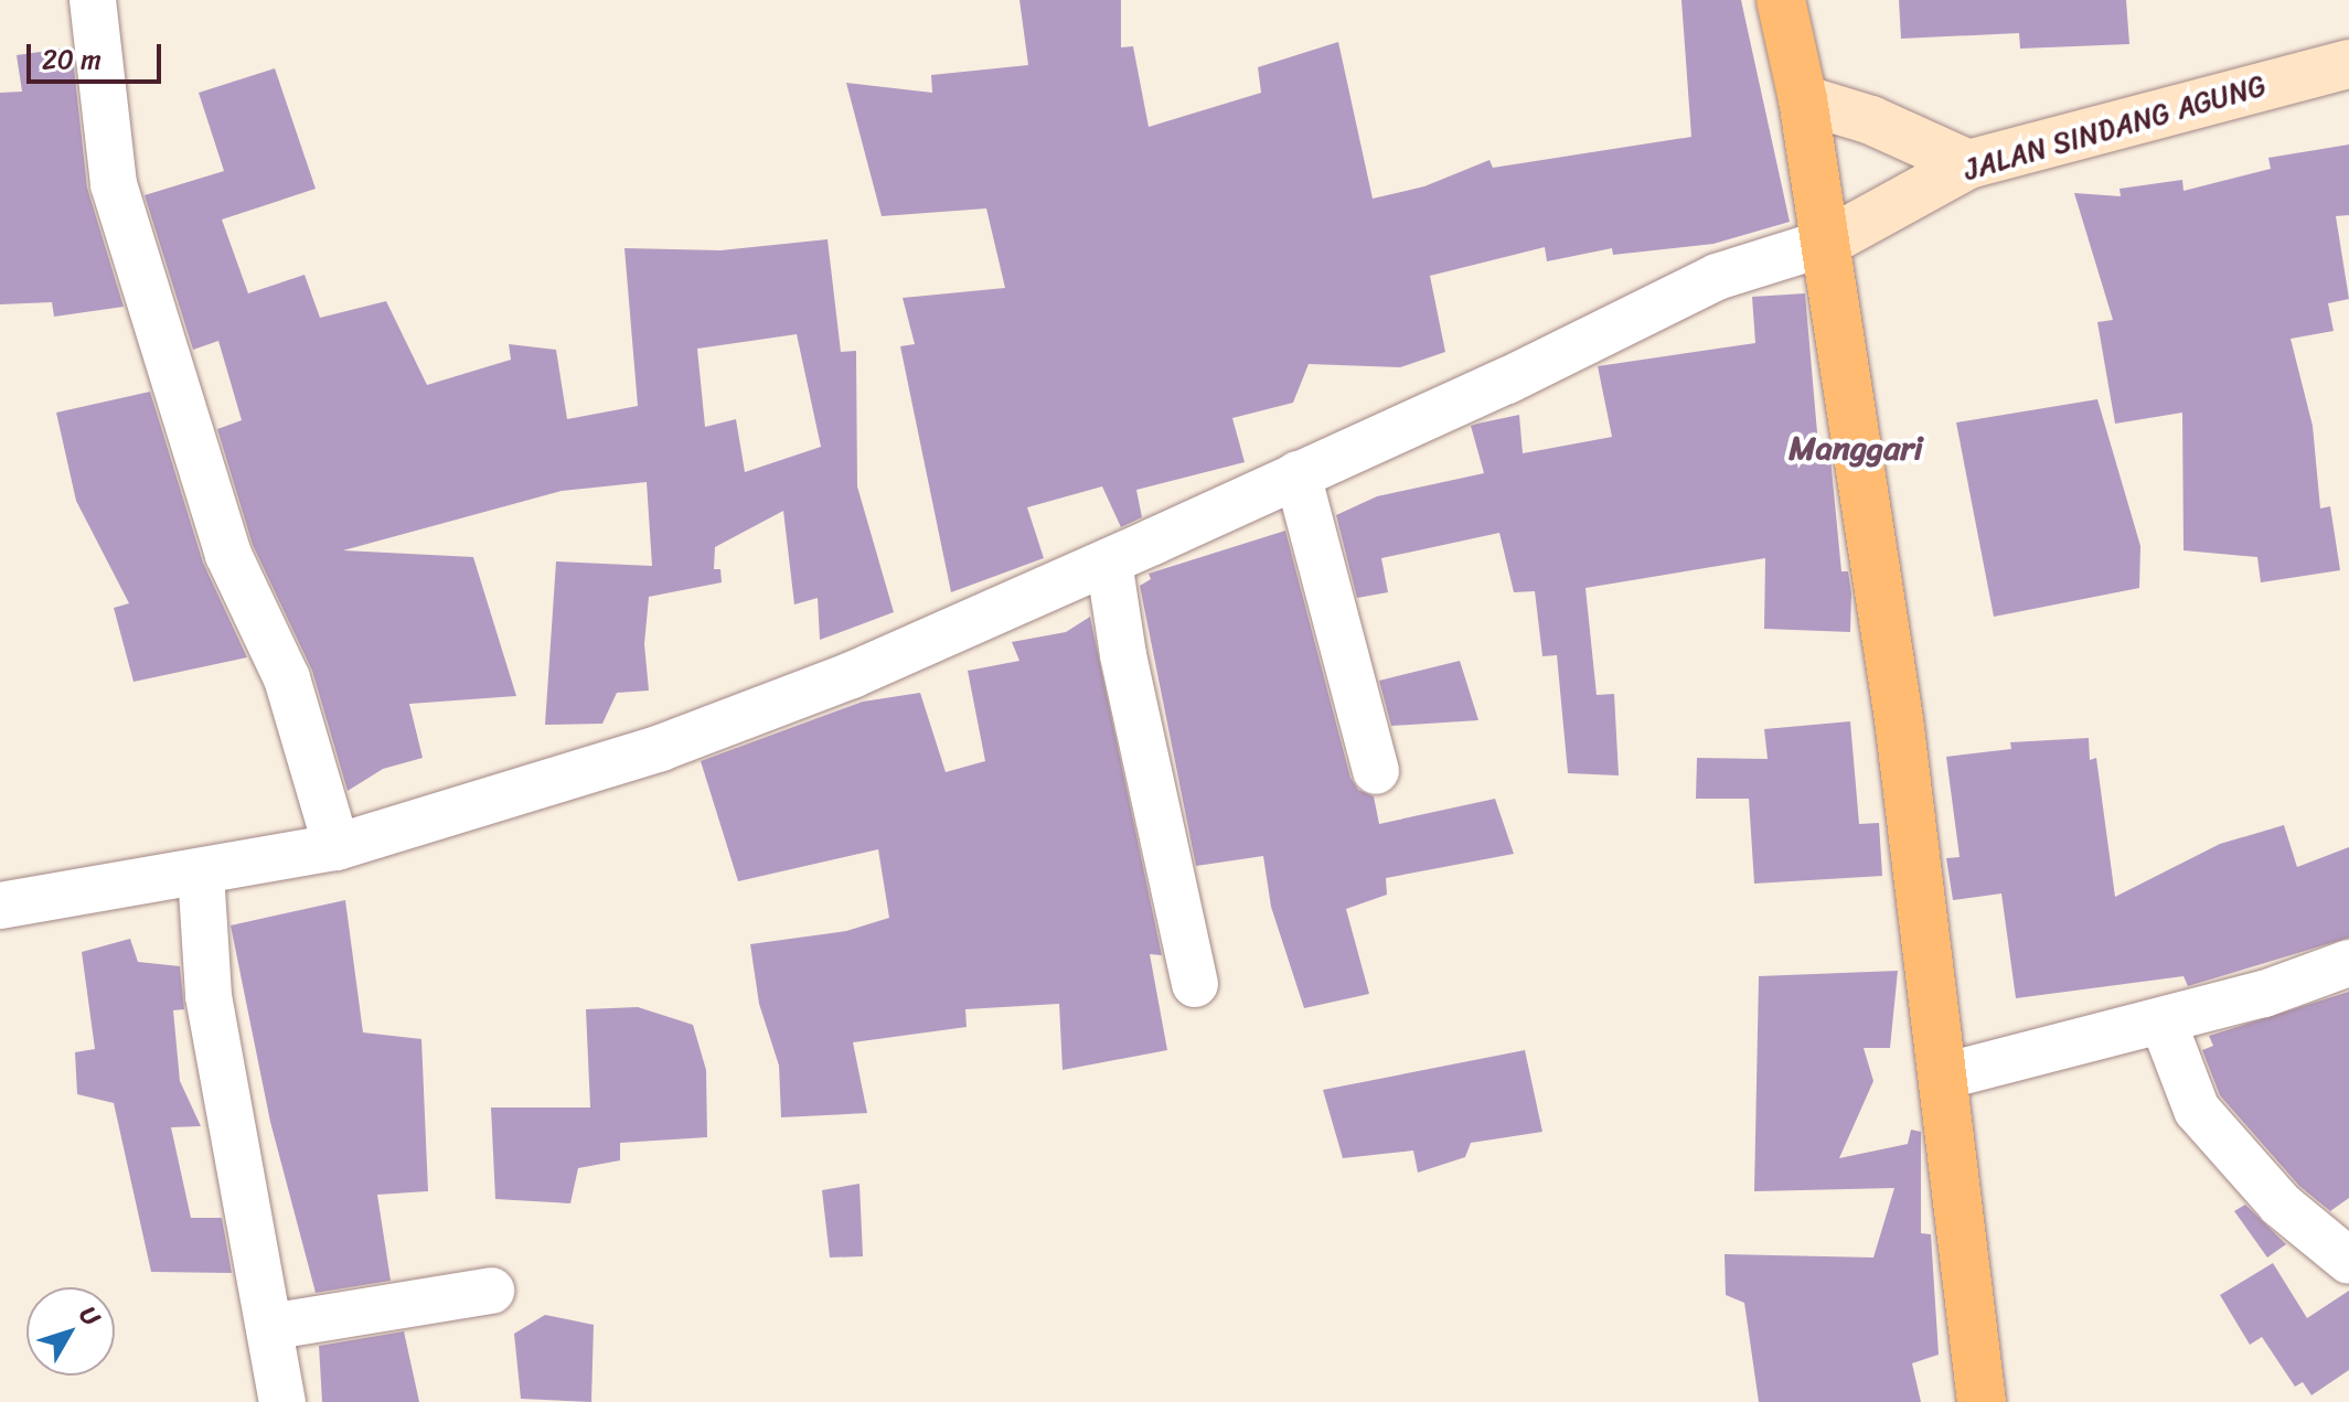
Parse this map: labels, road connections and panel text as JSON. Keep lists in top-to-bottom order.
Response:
{
  "streets": {
    "main road": ["JALAN SINDANG AGUNG"]
  },
  "districts": ["Manggari"],
  "scale_bar": "20 m",
  "north": "top right"
}
